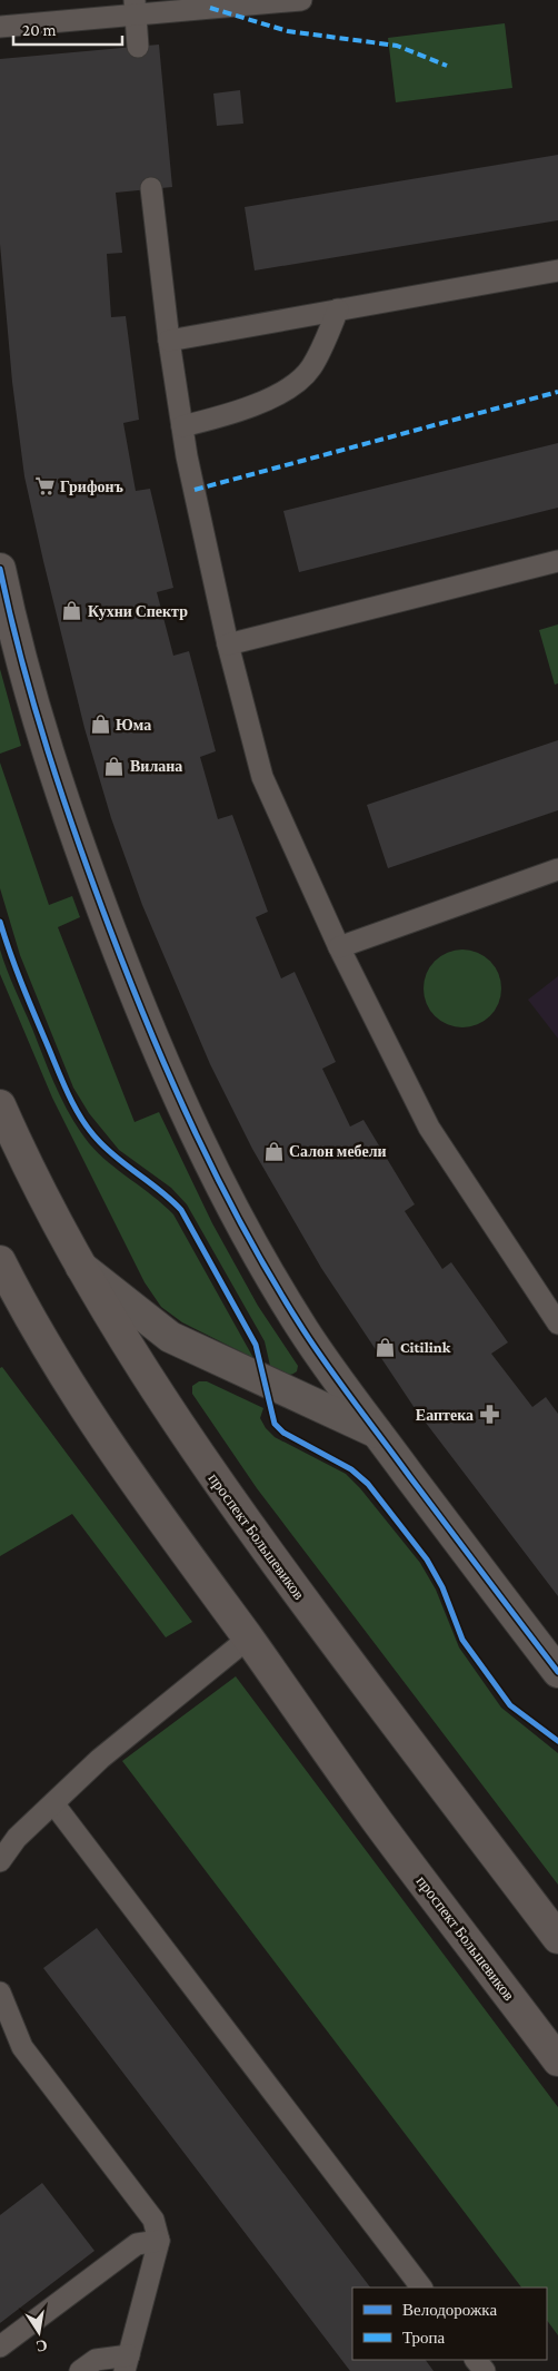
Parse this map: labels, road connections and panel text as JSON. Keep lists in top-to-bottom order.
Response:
{
  "streets": {
    "main road": ["проспект Большевиков"]
  },
  "places": {
    "supermarket": ["Грифонъ"],
    "shop": [
      "Кухни Спектр",
      "Юма",
      "Вилана",
      "Салон мебели",
      "Citilink"
    ],
    "pharmacy": ["Еаптека"]
  },
  "legend": ["Велодорожка", "Тропа"],
  "scale_bar": "20 m",
  "north": "bottom"
}
